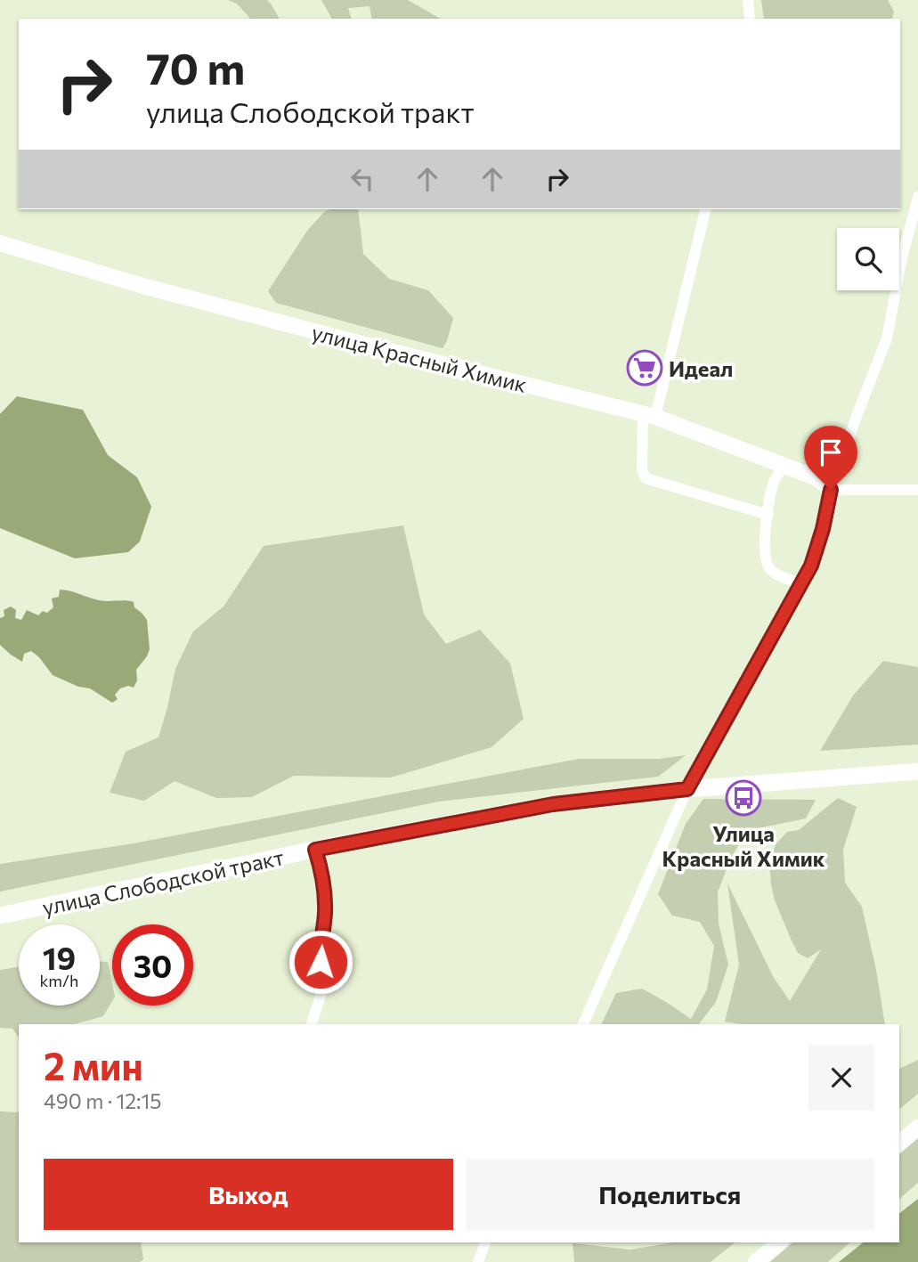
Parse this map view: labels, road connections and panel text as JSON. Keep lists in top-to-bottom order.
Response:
{
  "streets": {
    "main road": ["улица Слободской тракт"],
    "street": ["улица Красный Химик"]
  },
  "places": {
    "supermarket": ["Идеал"],
    "bus stop": ["Улица Красный Химик"]
  },
  "page": {
    "turn": ["70 m", "улица Слободской тракт"],
    "speed": "19 km/h",
    "limit": "30",
    "heading": ["2 мин", "490 m · 12:15"],
    "buttons": ["Выход", "Поделиться"]
  }
}
